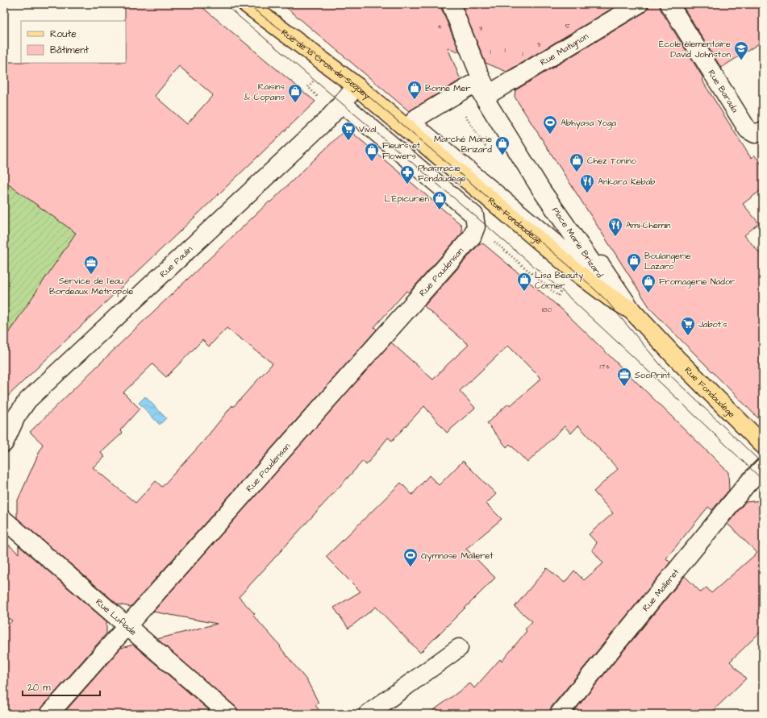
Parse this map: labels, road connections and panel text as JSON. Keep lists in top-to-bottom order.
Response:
{
  "streets": {
    "main road": ["Rue de la Croix de Seguey", "Rue Fondaudège"],
    "street": [
      "Rue Matignon",
      "Rue Barada",
      "Place Marie Brizard",
      "Rue Paulin",
      "Rue Poudensan",
      "Rue Malleret",
      "Rue Luflade"
    ]
  },
  "crossings": [
    ["Rue Matignon", "Rue Fondaudège"],
    ["Rue Matignon", "Place Marie Brizard"],
    ["Rue de la Croix de Seguey", "Rue Fondaudège"],
    ["Rue de la Croix de Seguey", "Rue Paulin"],
    ["Rue Fondaudège", "Place Marie Brizard"],
    ["Rue Paulin", "Rue Poudensan"],
    ["Rue Poudensan", "Rue Luflade"]
  ],
  "places": {
    "school or university": ["École élementaire David Johnston"],
    "shop": [
      "Bonne Mer",
      "Raisins & Copains",
      "Marché Marie Brizard",
      "Fleurs et Flowers",
      "Chez Tonino",
      "L'Épicurien",
      "Boulangerie Lazaro",
      "Lisa Beauty Corner",
      "Fromagerie Nador"
    ],
    "sports": ["Abhyasa Yoga", "Gymnase Malleret"],
    "supermarket": ["Vival", "Jabot's"],
    "pharmacy": ["Pharmacie Fondaudège"],
    "restaurant": ["Ankara Kebab", "Ami-Chemin"],
    "office": ["Service de l'eau Bordeaux Métropole", "SooPrint"]
  },
  "house_numbers": [
    "5",
    "4",
    "3",
    "3",
    "1",
    "1",
    "1",
    "180",
    "174"
  ],
  "legend": ["Route", "Bâtiment"],
  "scale_bar": "20 m"
}
